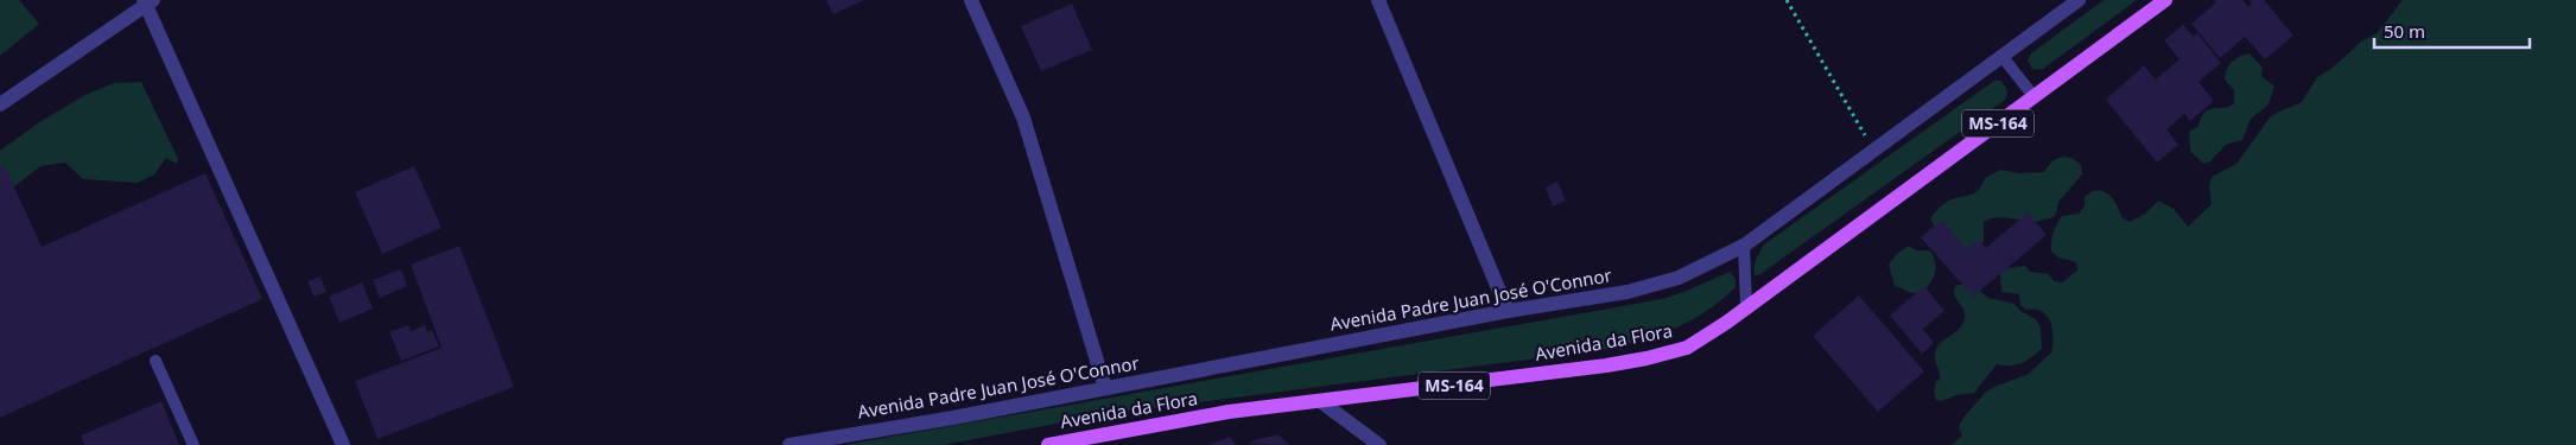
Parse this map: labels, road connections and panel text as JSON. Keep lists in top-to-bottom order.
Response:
{
  "streets": {
    "main road": ["MS-164", "Avenida da Flora"],
    "street": ["Avenida Padre Juan José O'Connor"]
  },
  "scale_bar": "50 m"
}
